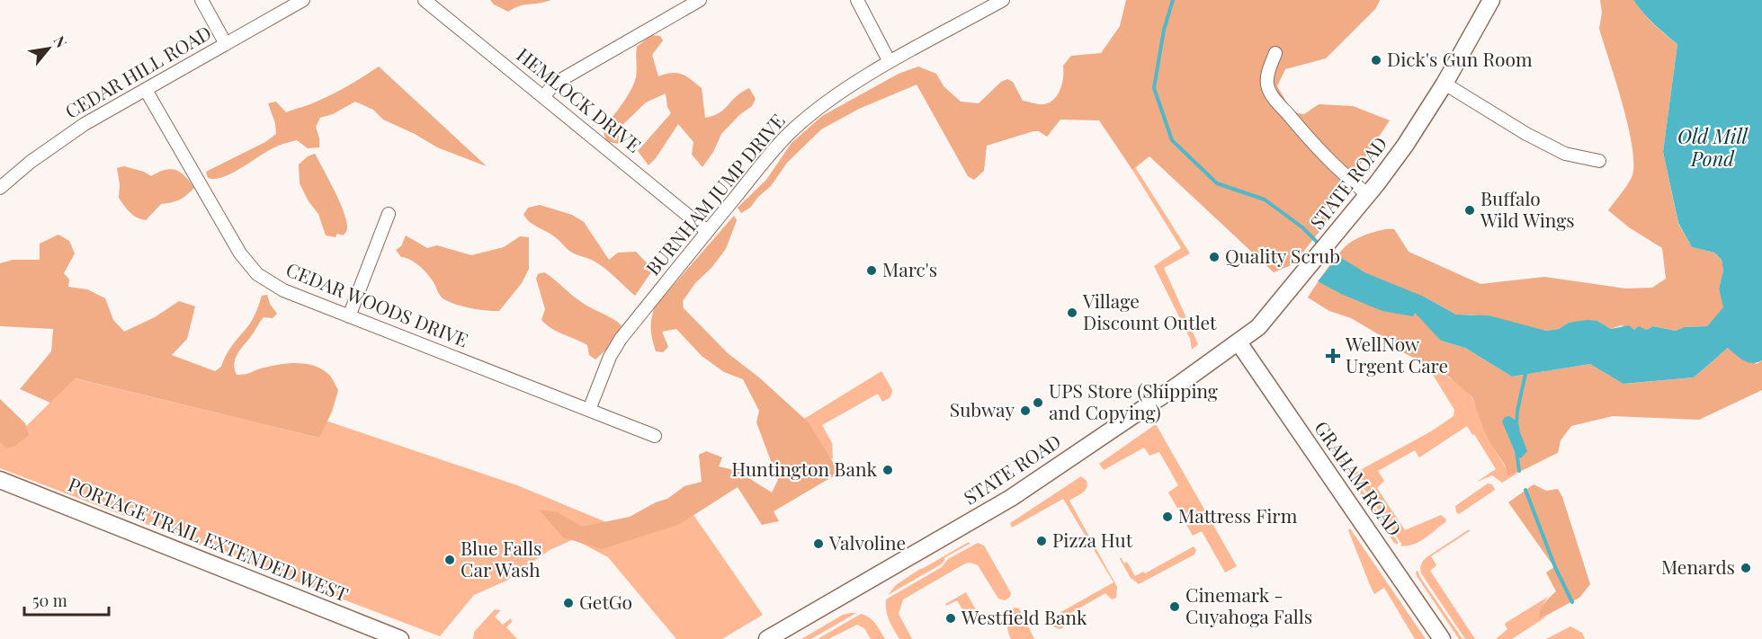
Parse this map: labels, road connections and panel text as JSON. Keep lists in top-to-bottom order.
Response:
{
  "streets": {
    "main road": ["STATE ROAD", "GRAHAM ROAD", "PORTAGE TRAIL EXTENDED WEST"],
    "street": [
      "CEDAR HILL ROAD",
      "HEMLOCK DRIVE",
      "BURNHAM JUMP DRIVE",
      "CEDAR WOODS DRIVE"
    ]
  },
  "crossings": [
    ["CEDAR HILL ROAD", "CEDAR WOODS DRIVE"],
    ["HEMLOCK DRIVE", "BURNHAM JUMP DRIVE"],
    ["STATE ROAD", "GRAHAM ROAD"],
    ["BURNHAM JUMP DRIVE", "CEDAR WOODS DRIVE"]
  ],
  "water": ["Old Mill Pond"],
  "places": {
    "other": [
      "Dick's Gun Room",
      "Buffalo Wild Wings",
      "Quality Scrub",
      "Marc's",
      "Village Discount Outlet",
      "UPS Store (Shipping and Copying)",
      "Subway",
      "Huntington Bank",
      "Mattress Firm",
      "Pizza Hut",
      "Valvoline",
      "Blue Falls Car Wash",
      "Menards",
      "GetGo",
      "Cinemark - Cuyahoga Falls",
      "Westfield Bank"
    ],
    "health": ["WellNow Urgent Care"]
  },
  "scale_bar": "50 m",
  "north": "top right"
}
